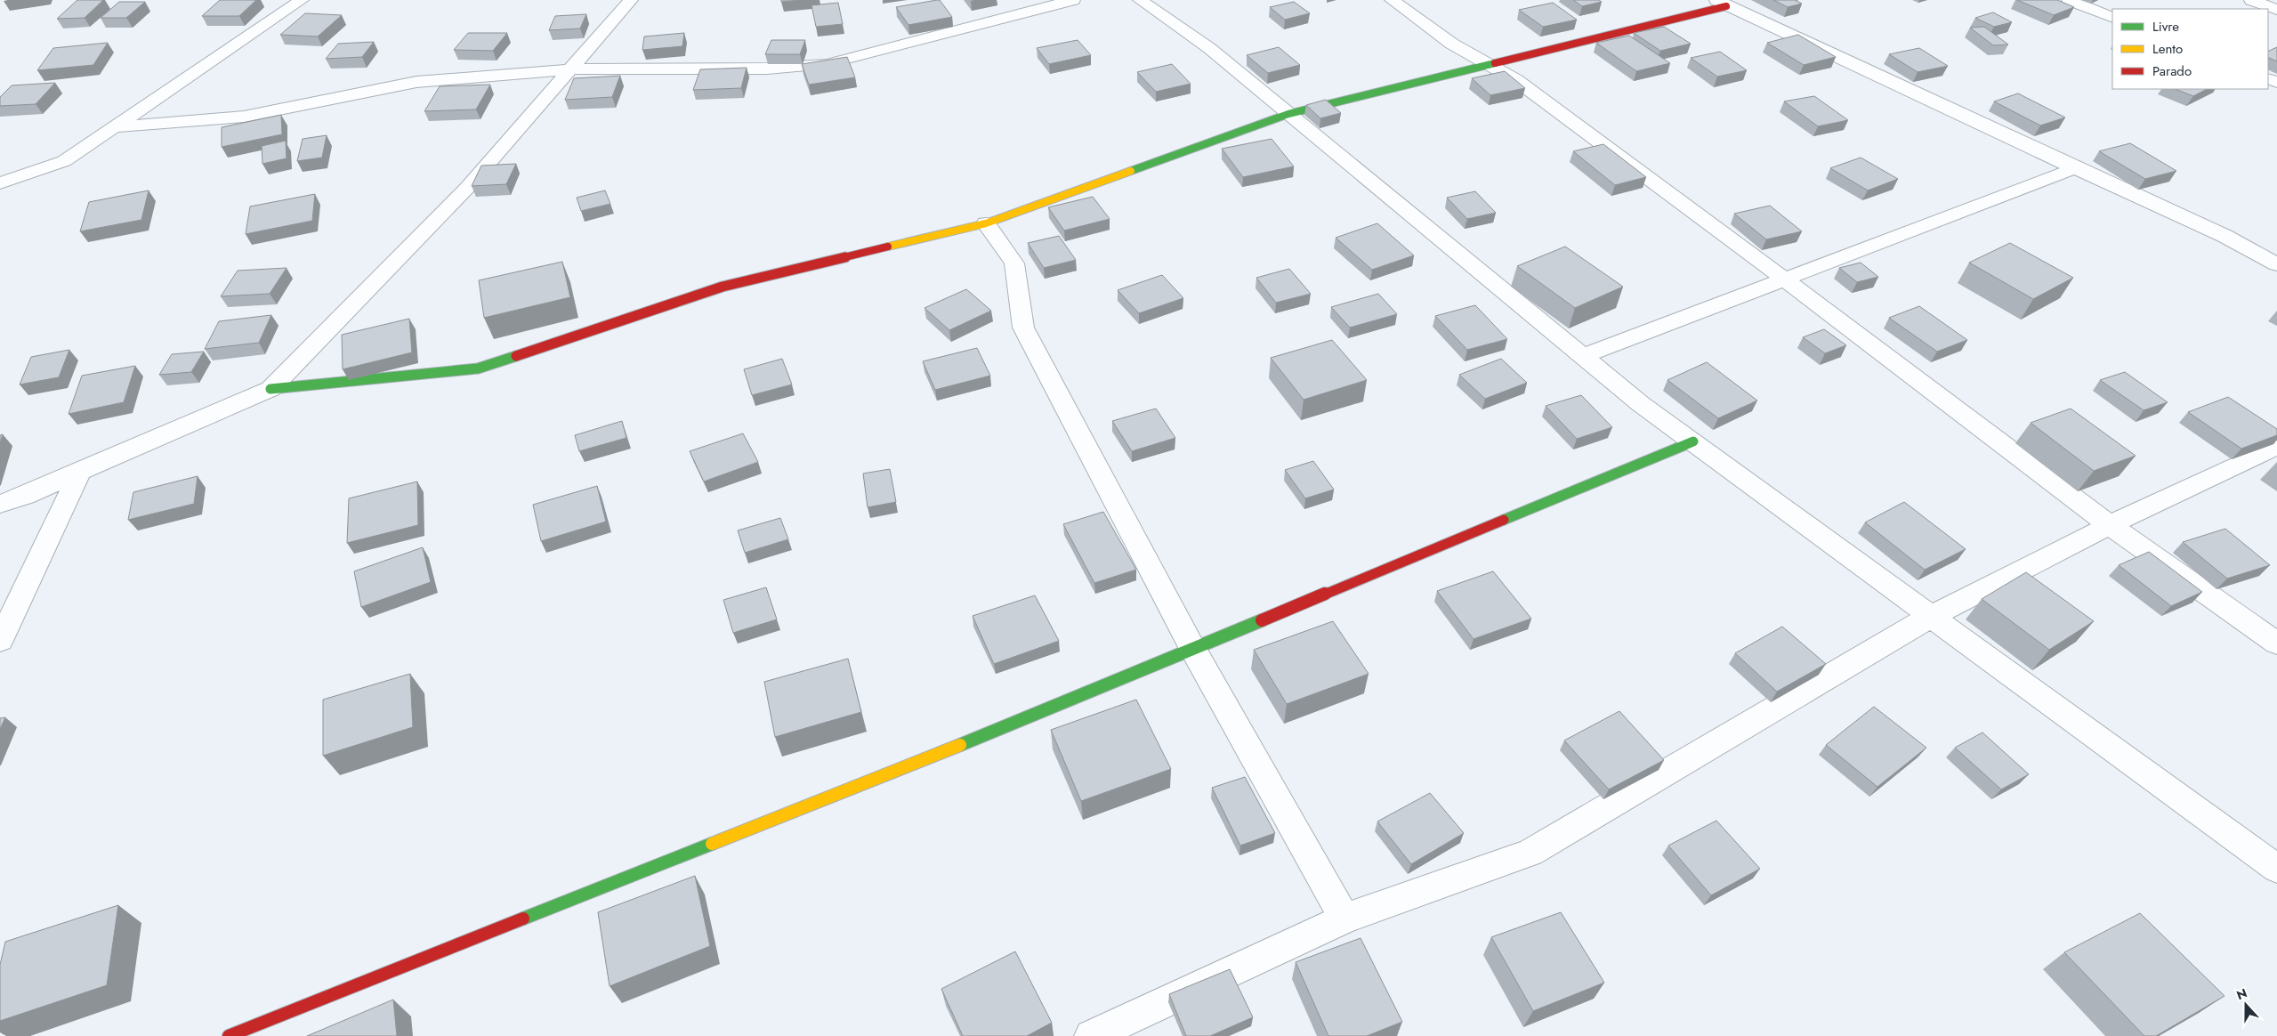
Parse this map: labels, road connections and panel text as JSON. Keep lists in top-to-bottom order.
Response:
{
  "legend": ["Livre", "Lento", "Parado"],
  "north": "top"
}
